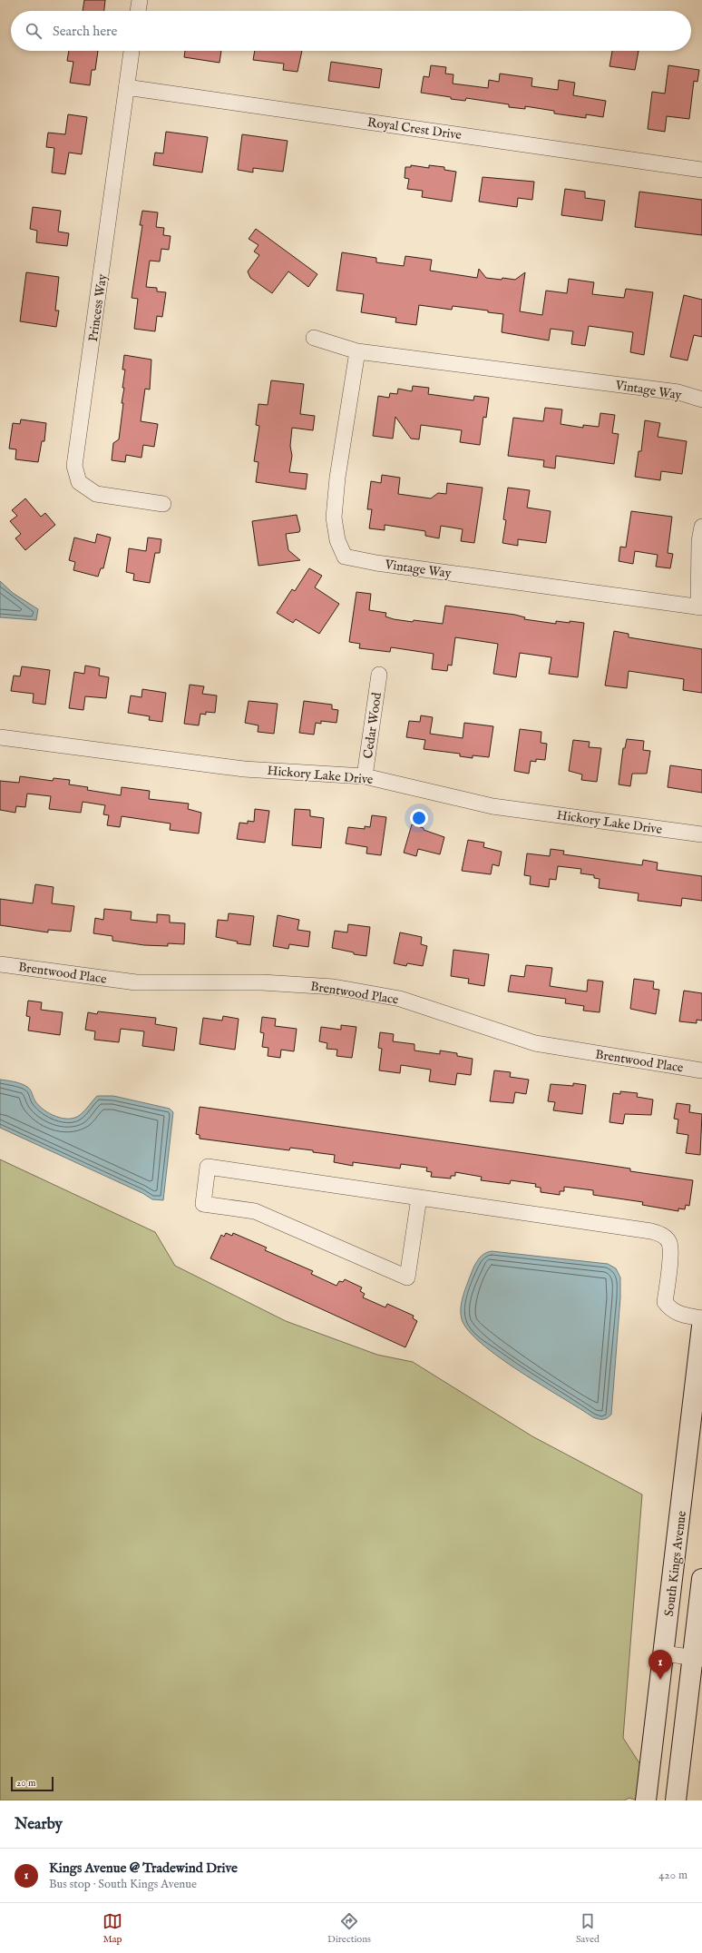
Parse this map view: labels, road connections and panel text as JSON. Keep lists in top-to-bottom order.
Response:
{
  "streets": {
    "main road": ["South Kings Avenue"],
    "street": [
      "Royal Crest Drive",
      "Princess Way",
      "Vintage Way",
      "Cedar Wood",
      "Hickory Lake Drive",
      "Brentwood Place"
    ]
  },
  "crossings": [
    ["Royal Crest Drive", "Princess Way"],
    ["Cedar Wood", "Hickory Lake Drive"]
  ],
  "scale_bar": "20 m",
  "page": {
    "search": "Search here",
    "pins": "1",
    "scale": "20 m",
    "heading": "Nearby",
    "list": [
      {
        "mark": "1",
        "name": "Kings Avenue @ Tradewind Drive",
        "note": "Bus stop · South Kings Avenue",
        "value": "420 m"
      }
    ],
    "nav": ["Map", "Directions", "Saved"]
  }
}
